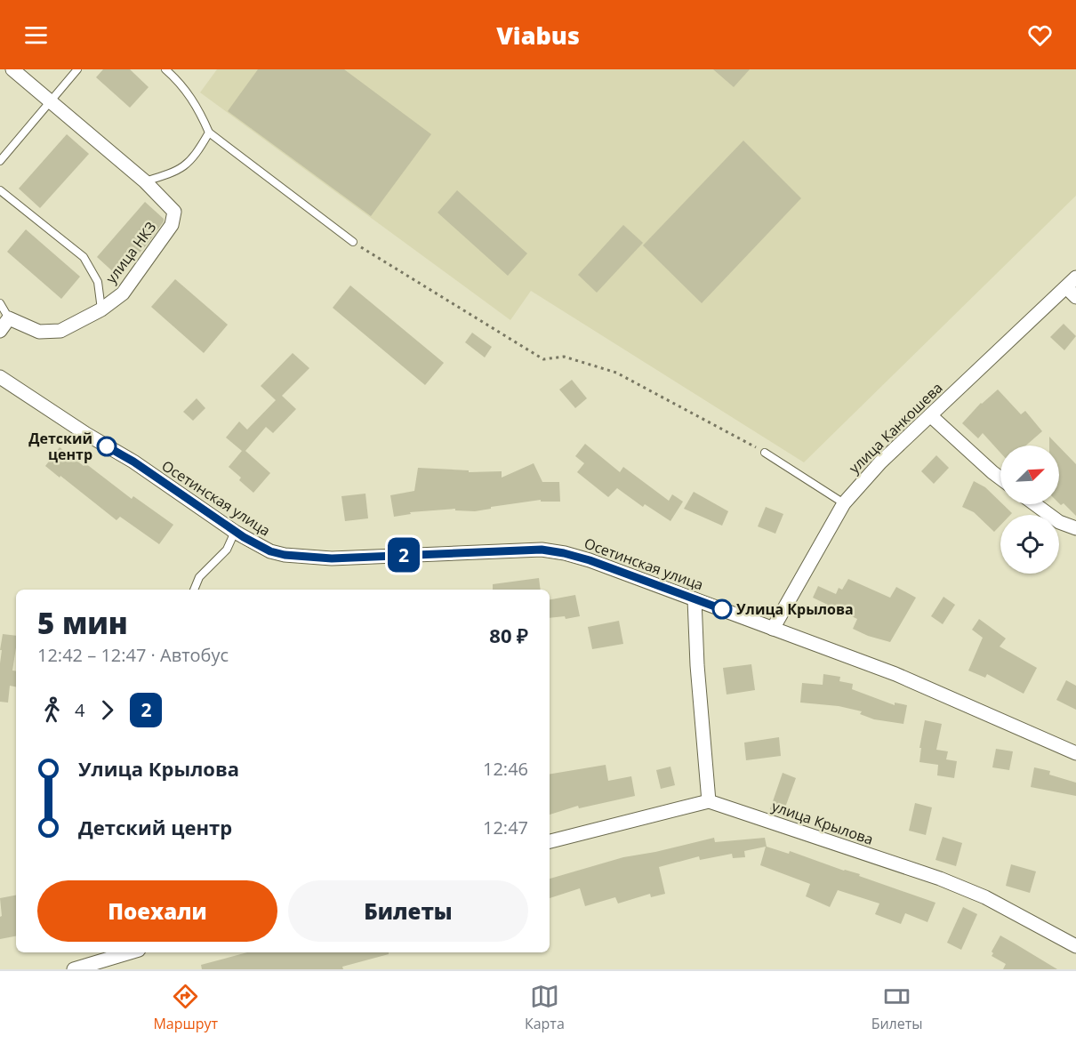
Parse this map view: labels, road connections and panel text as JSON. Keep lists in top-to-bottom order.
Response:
{
  "streets": {
    "street": [
      "улица НКЗ",
      "улица Канкошева",
      "Осетинская улица",
      "улица Крылова"
    ]
  },
  "crossings": [
    ["улица Канкошева", "Осетинская улица"]
  ],
  "places": ["Детский центр", "Улица Крылова"],
  "lines": ["bus line 2"],
  "north": "top right",
  "page": {
    "header": "Viabus",
    "on_map": "2",
    "heading": ["5 мин", "12:42 – 12:47 · Автобус", "80 ₽"],
    "legs": ["4", "2"],
    "list": [
      {
        "name": "Улица Крылова",
        "value": "12:46"
      },
      {
        "name": "Детский центр",
        "value": "12:47"
      }
    ],
    "buttons": ["Поехали", "Билеты"],
    "tabs": ["Маршрут", "Карта", "Билеты"]
  }
}
